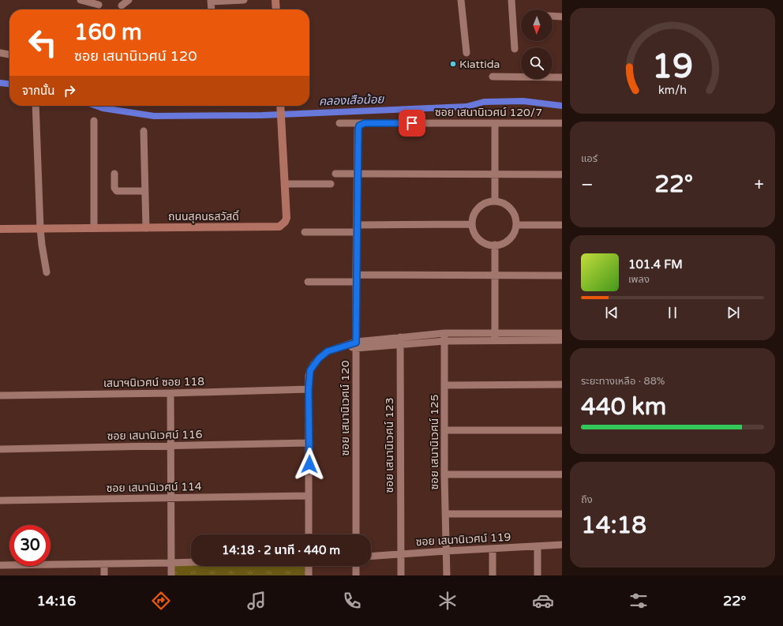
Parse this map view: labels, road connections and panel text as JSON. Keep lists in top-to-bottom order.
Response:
{
  "streets": {
    "main road": ["ถนนสุคนธสวัสดิ์"],
    "street": [
      "ซอย เสนานิเวศน์ 120/7",
      "เสนาฯนิเวศน์ ซอย 118",
      "ซอย เสนานิเวศน์ 120",
      "ซอย เสนานิเวศน์ 116",
      "ซอย เสนานิเวศน์ 125",
      "ซอย เสนานิเวศน์ 123",
      "ซอย เสนานิเวศน์ 114",
      "ซอย เสนานิเวศน์ 119"
    ]
  },
  "crossings": [
    ["ซอย เสนานิเวศน์ 120/7", "ซอย เสนานิเวศน์ 120"],
    ["ซอย เสนานิเวศน์ 125", "ซอย เสนานิเวศน์ 119"],
    ["ซอย เสนานิเวศน์ 123", "ซอย เสนานิเวศน์ 119"]
  ],
  "water": ["คลองเสือน้อย"],
  "places": ["Kiattida"],
  "north": "bottom",
  "page": {
    "turn": ["160 m", "ซอย เสนานิเวศน์ 120"],
    "then": "จากนั้น",
    "tile": [
      "แอร์",
      ["ระยะทางเหลือ · 88%", "440 km"],
      ["ถึง", "14:18"]
    ],
    "heat": ["−", "22°", "+"],
    "song": ["101.4 FM", "เพลง"],
    "limit": "30",
    "trip": "14:18 · 2 นาที · 440 m",
    "tabs": ["14:16", "22°"],
    "gauge": ["19", "km/h"]
  }
}
